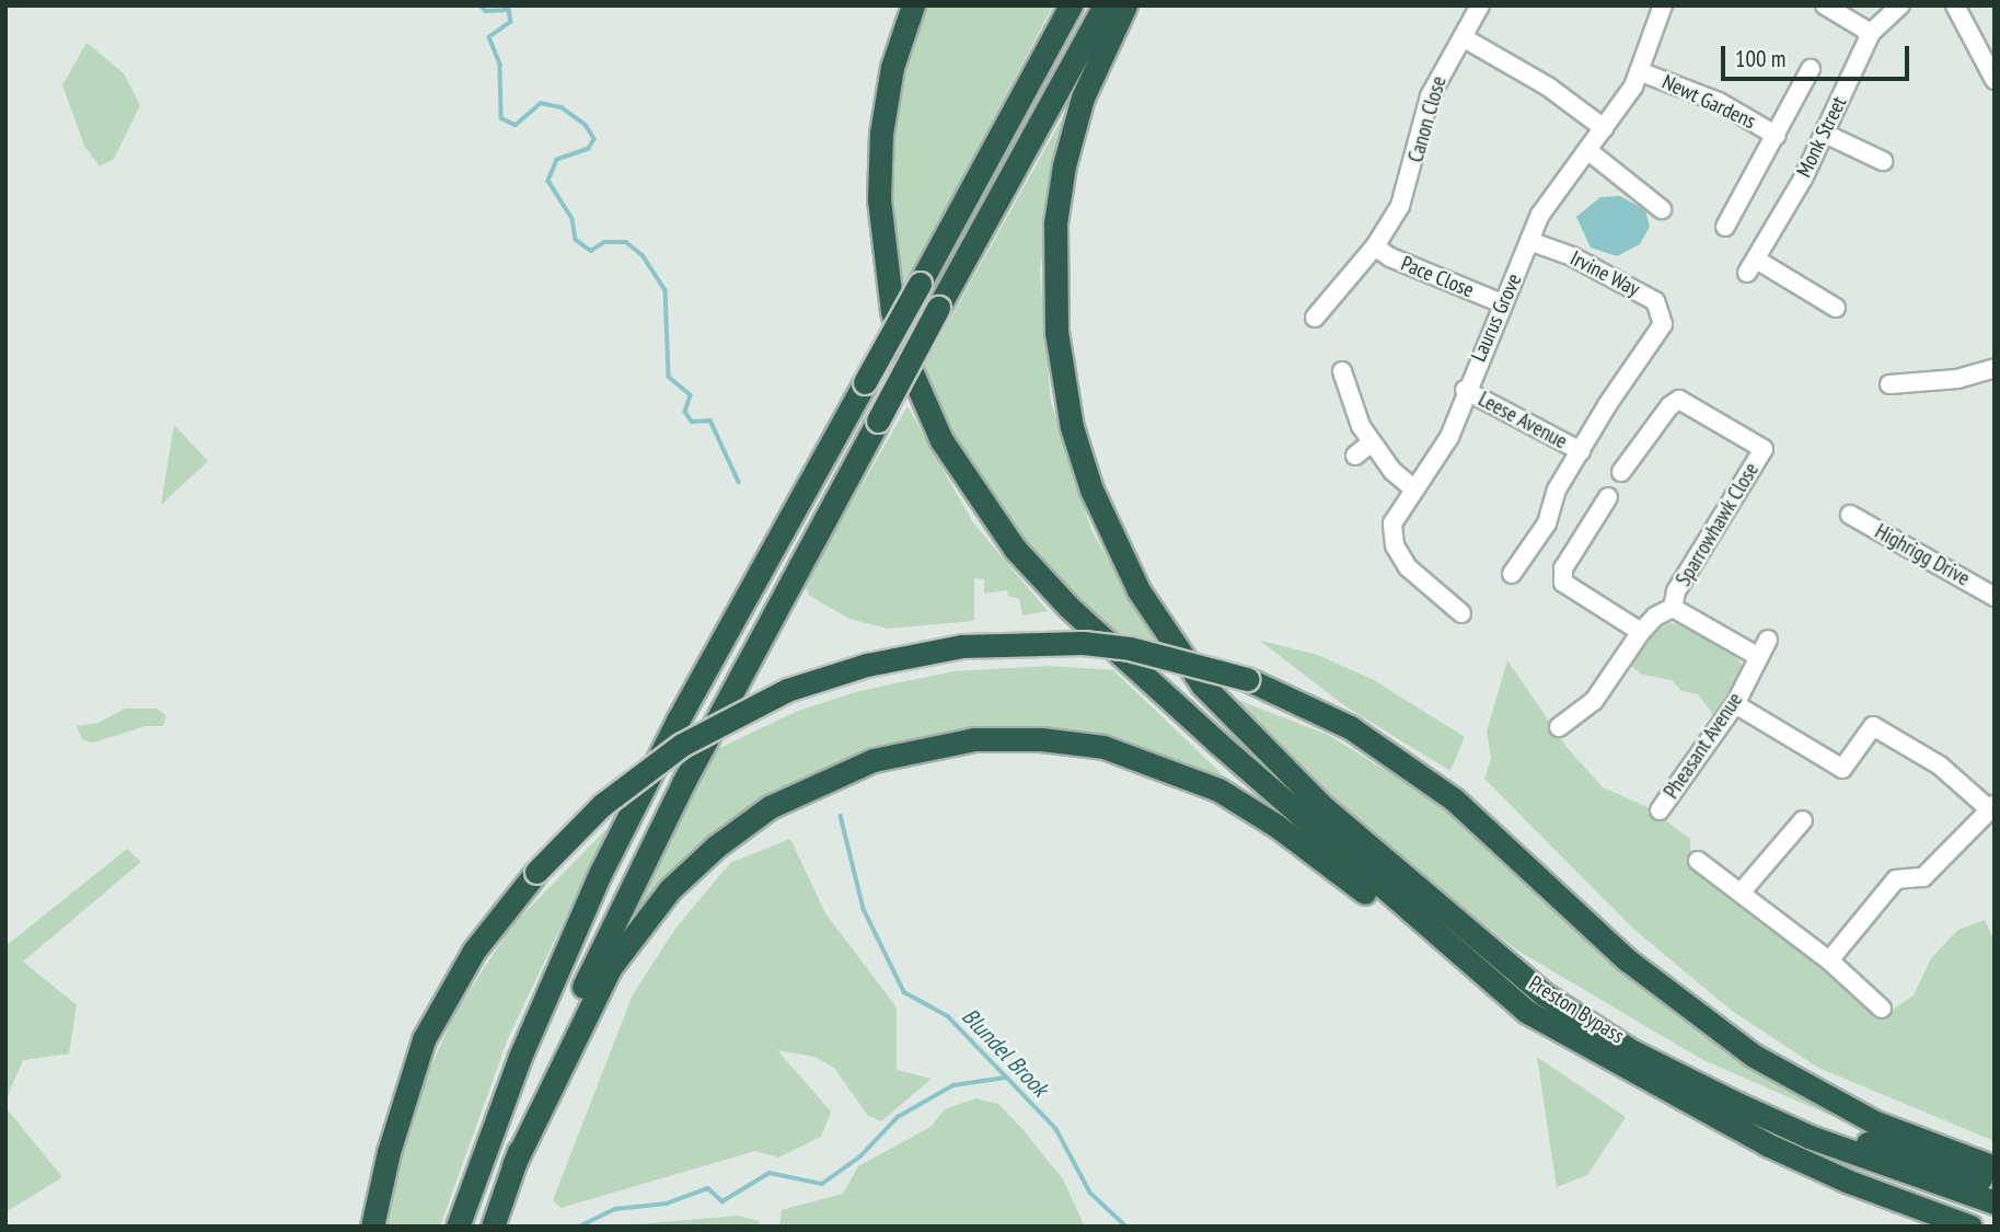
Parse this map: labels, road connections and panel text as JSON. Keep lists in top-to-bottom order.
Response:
{
  "streets": {
    "highway": ["Preston Bypass"],
    "street": [
      "Newt Gardens",
      "Canon Close",
      "Monk Street",
      "Irvine Way",
      "Pace Close",
      "Laurus Grove",
      "Leese Avenue",
      "Sparrowhawk Close",
      "Highrigg Drive",
      "Pheasant Avenue"
    ]
  },
  "crossings": [
    ["Newt Gardens", "Laurus Grove"],
    ["Canon Close", "Pace Close"],
    ["Irvine Way", "Laurus Grove"],
    ["Irvine Way", "Leese Avenue"],
    ["Pace Close", "Laurus Grove"],
    ["Laurus Grove", "Leese Avenue"]
  ],
  "water": ["Blundel Brook"],
  "scale_bar": "100 m"
}
